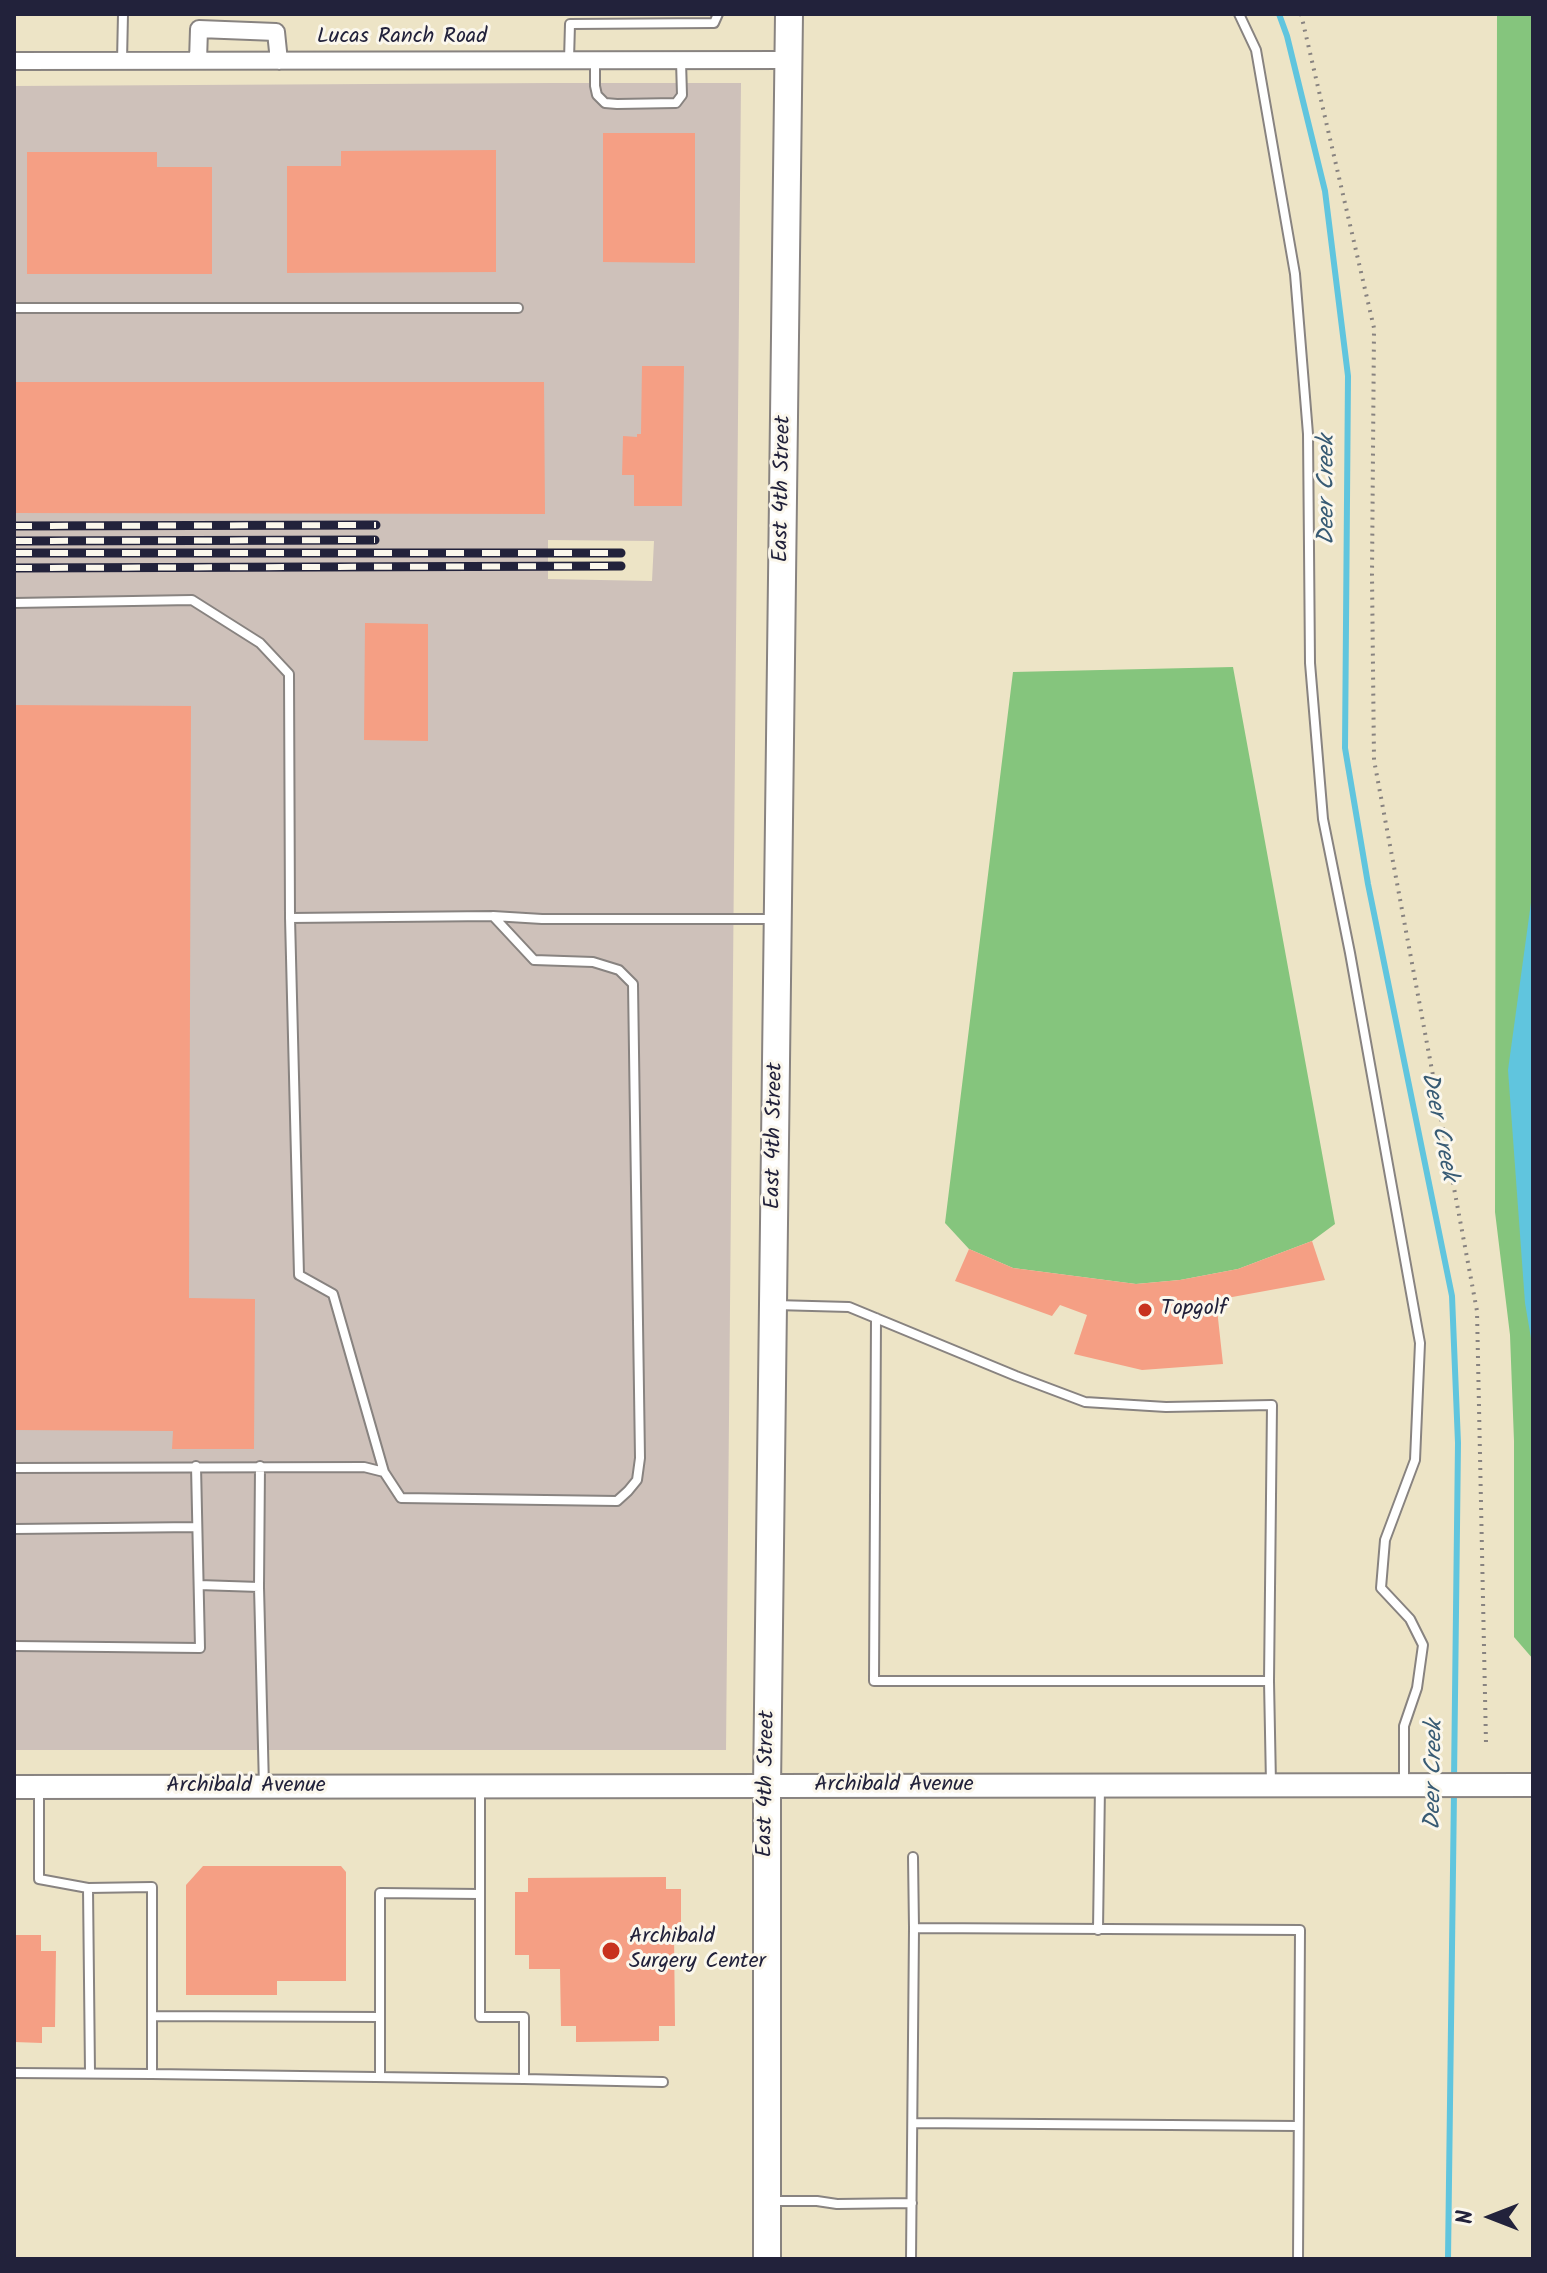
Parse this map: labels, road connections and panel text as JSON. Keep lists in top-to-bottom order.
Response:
{
  "streets": {
    "main road": ["East 4th Street", "Archibald Avenue"],
    "street": ["Lucas Ranch Road"]
  },
  "crossings": [
    ["Lucas Ranch Road", "East 4th Street"],
    ["East 4th Street", "Archibald Avenue"]
  ],
  "water": ["Deer Creek"],
  "places": ["Topgolf", "Archibald Surgery Center"],
  "north": "left"
}
